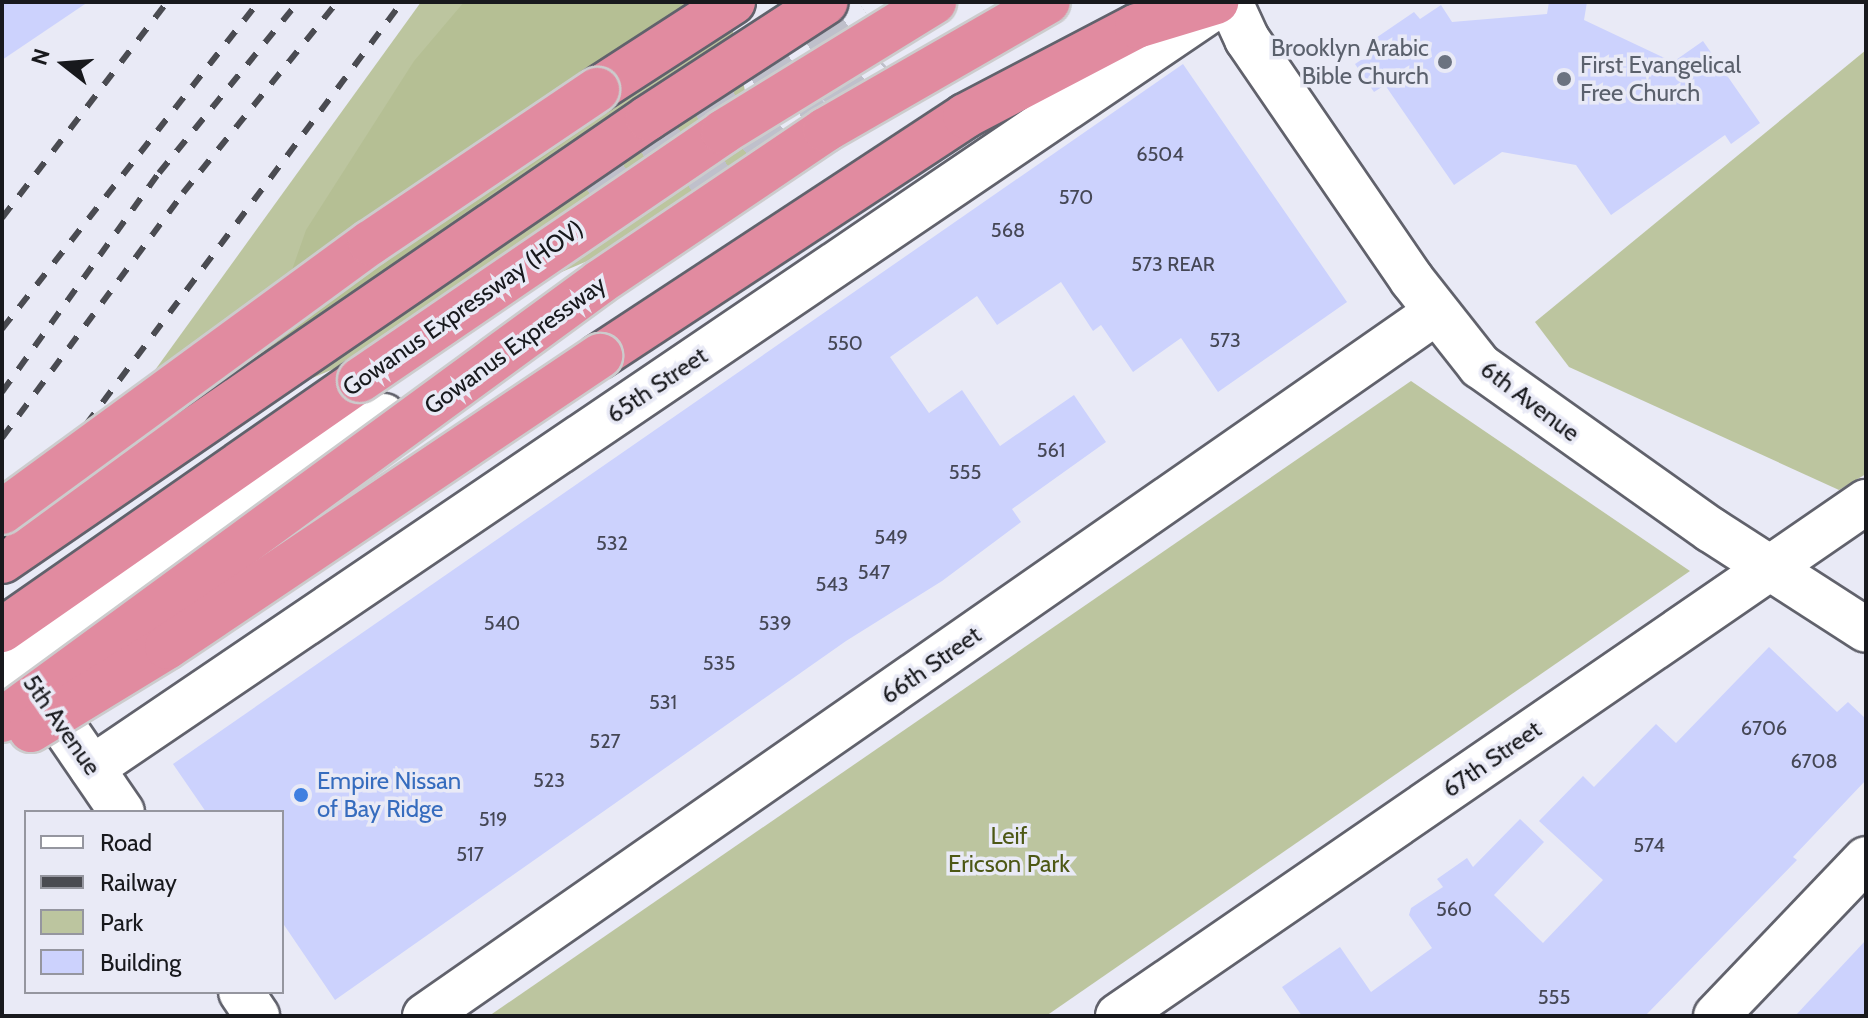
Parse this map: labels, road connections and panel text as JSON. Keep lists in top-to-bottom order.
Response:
{
  "streets": {
    "highway": ["Gowanus Expressway (HOV)", "Gowanus Expressway"],
    "street": [
      "65th Street",
      "6th Avenue",
      "66th Street",
      "5th Avenue",
      "67th Street"
    ]
  },
  "crossings": [
    ["Gowanus Expressway (HOV)", "5th Avenue"],
    ["65th Street", "5th Avenue"],
    ["6th Avenue", "66th Street"],
    ["6th Avenue", "67th Street"]
  ],
  "parks": ["Leif Ericson Park"],
  "places": ["Brooklyn Arabic Bible Church", "First Evangelical Free Church", "Empire Nissan of Bay Ridge"],
  "house_numbers": [
    "6504",
    "570",
    "568",
    "573 REAR",
    "573",
    "550",
    "561",
    "555",
    "549",
    "532",
    "547",
    "543",
    "540",
    "539",
    "535",
    "531",
    "6706",
    "527",
    "6708",
    "523",
    "519",
    "574",
    "517",
    "560",
    "555"
  ],
  "legend": [
    "Road",
    "Railway",
    "Park",
    "Building"
  ],
  "north": "left"
}
